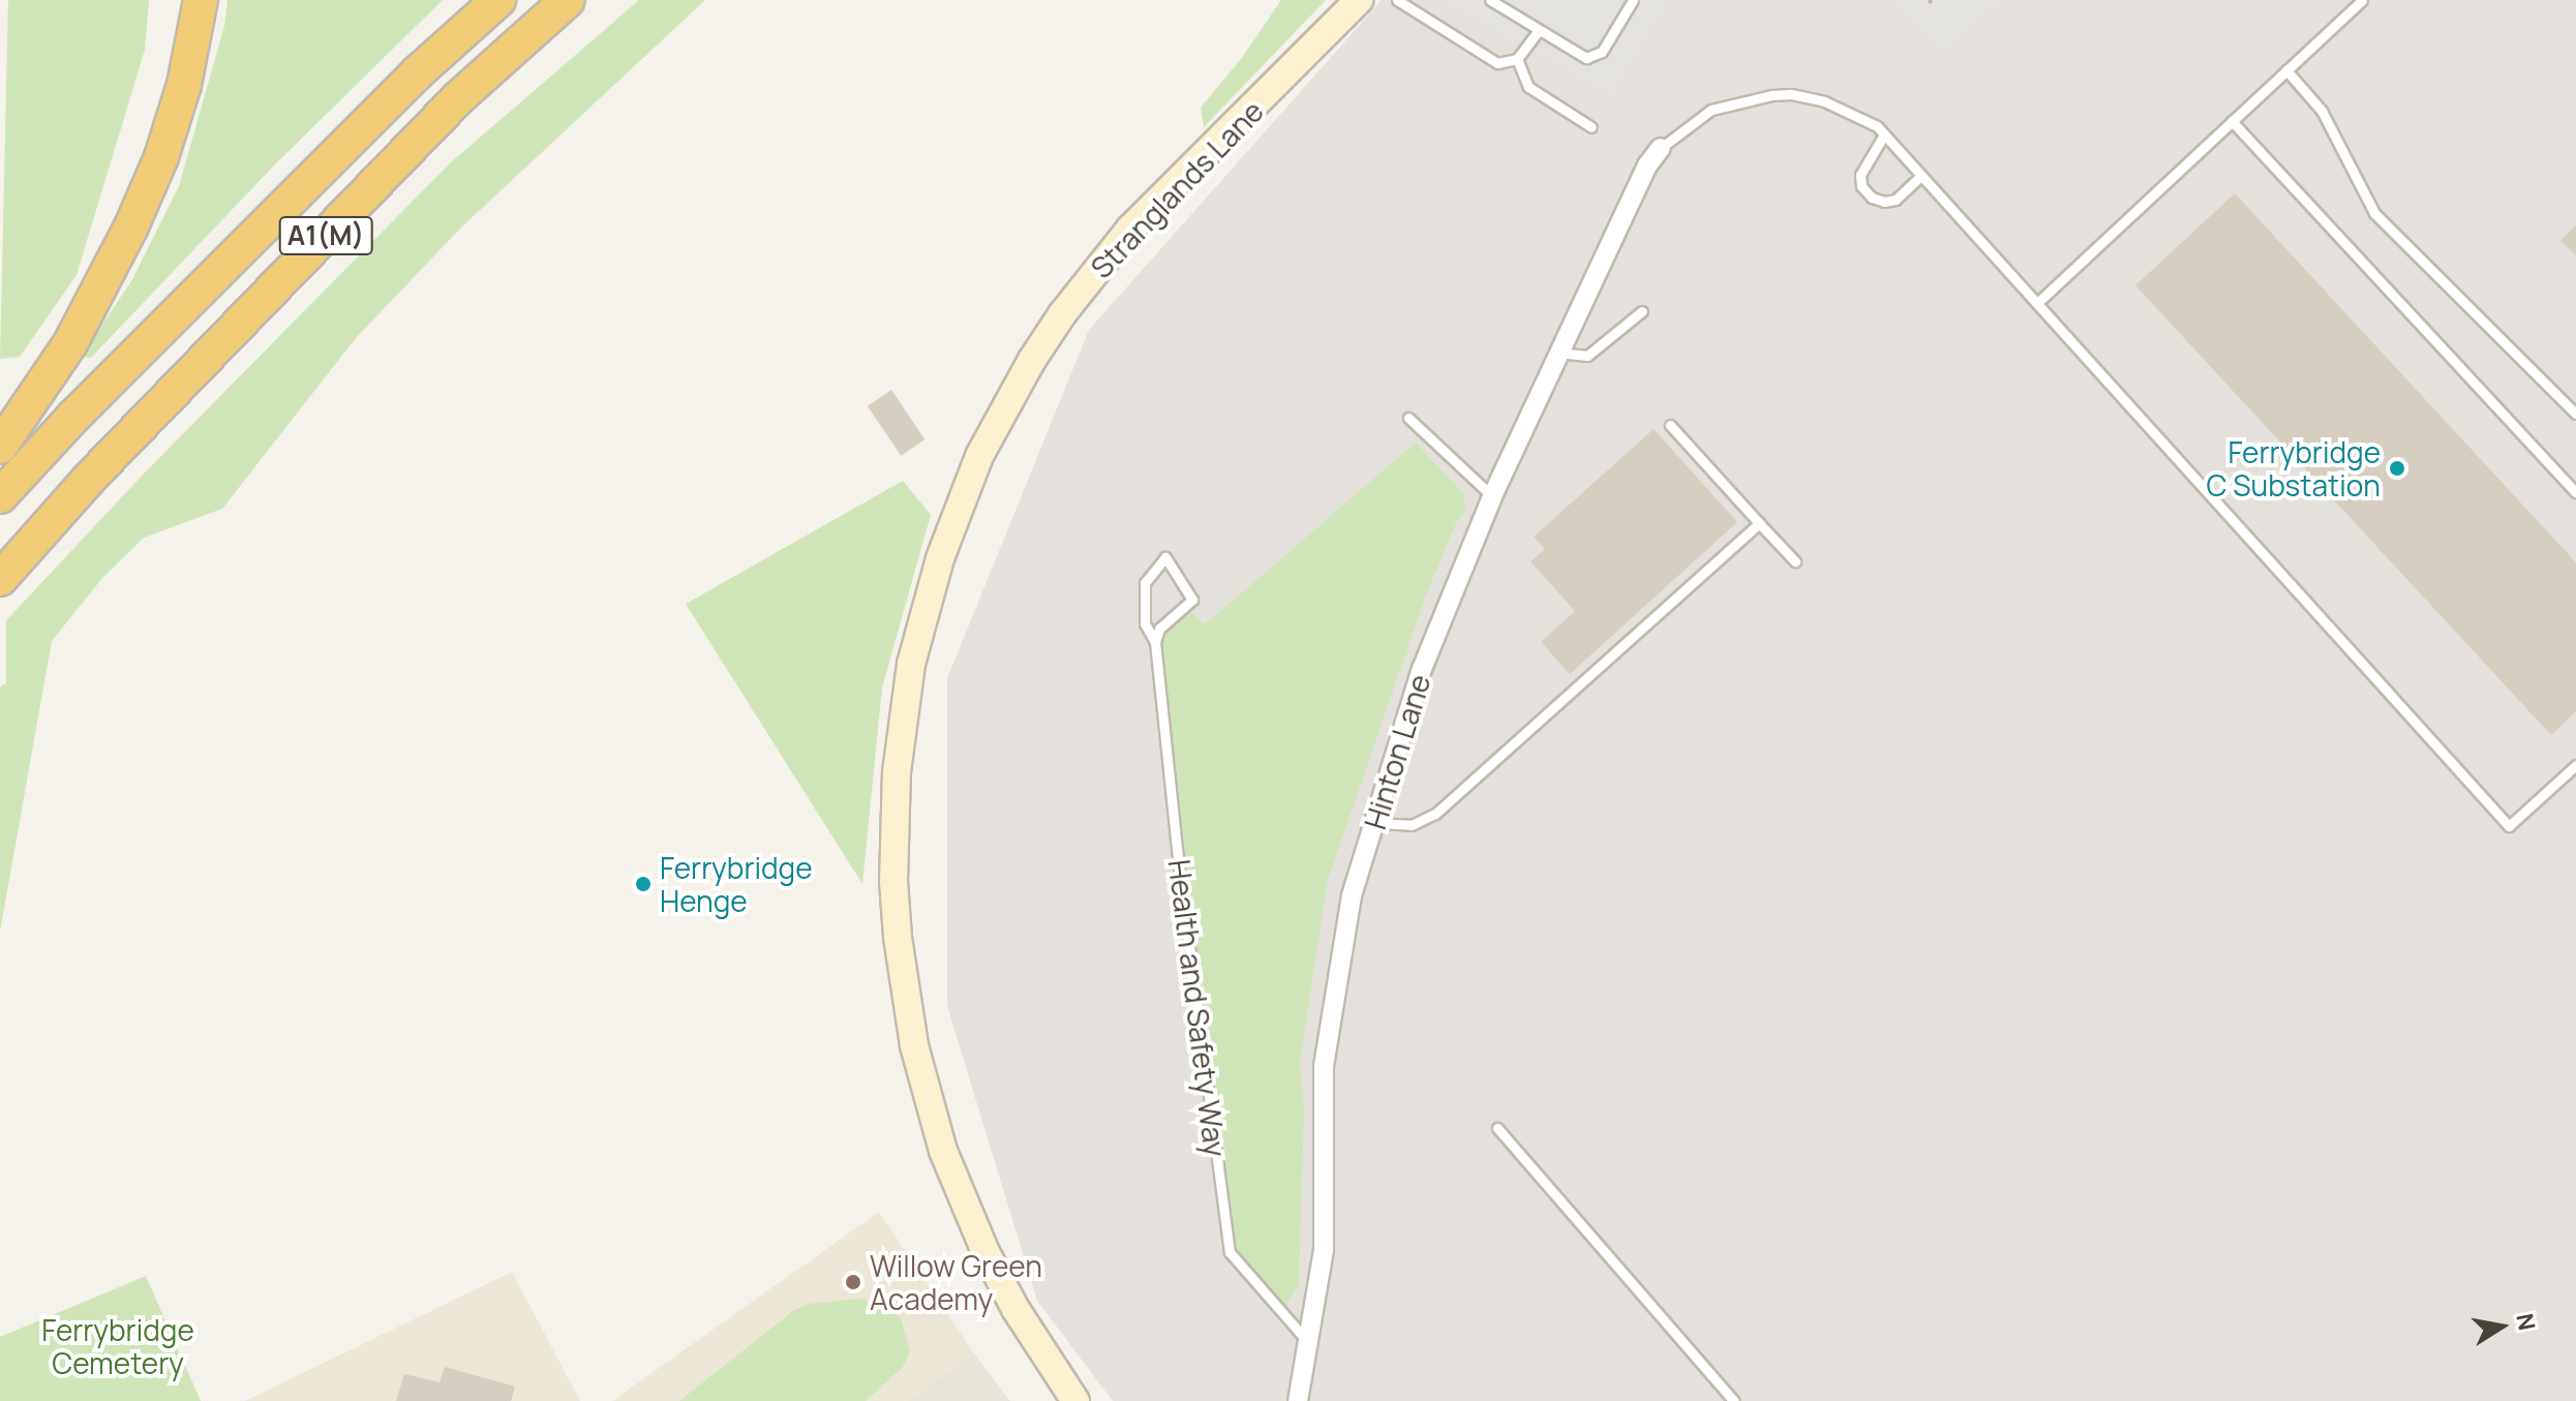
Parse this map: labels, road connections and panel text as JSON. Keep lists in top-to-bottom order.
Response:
{
  "streets": {
    "highway": ["A1(M)"],
    "main road": ["Stranglands Lane"],
    "street": ["Hinton Lane"],
    "lane": ["Health and Safety Way"]
  },
  "crossings": [
    ["Hinton Lane", "Health and Safety Way"]
  ],
  "parks": ["Ferrybridge Cemetery"],
  "places": ["Ferrybridge C Substation", "Ferrybridge Henge", "Willow Green Academy"],
  "north": "right"
}
